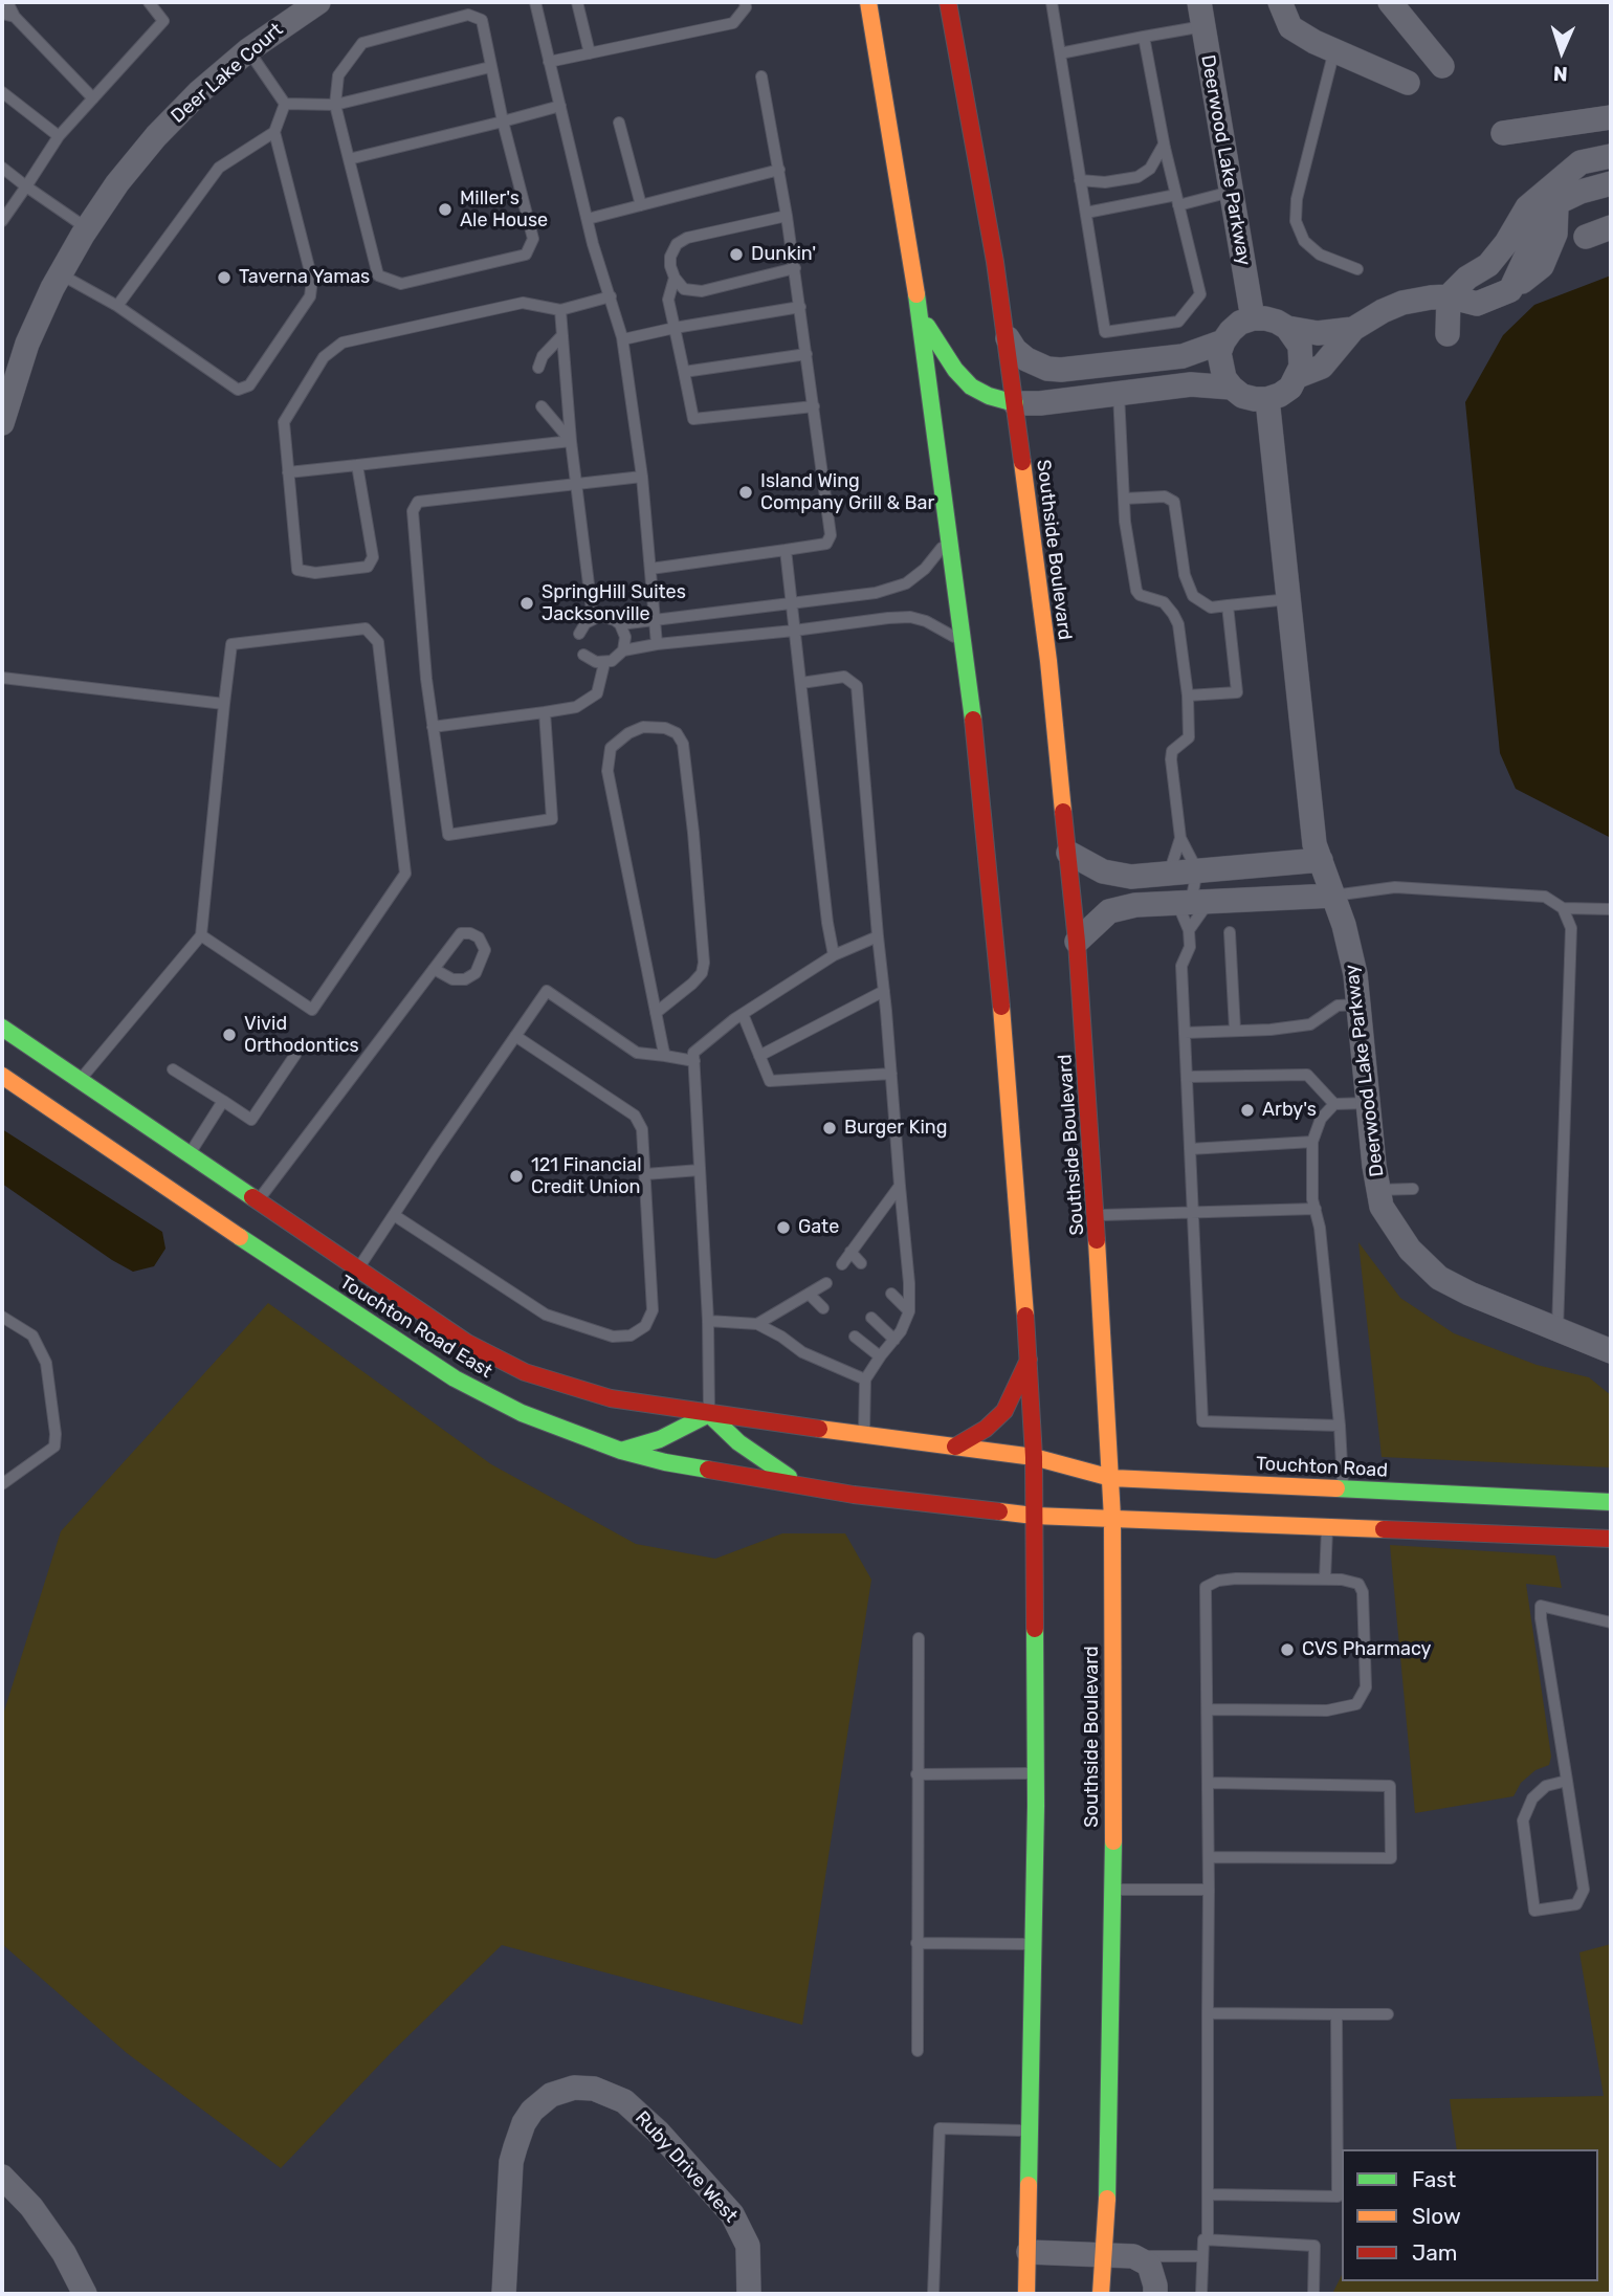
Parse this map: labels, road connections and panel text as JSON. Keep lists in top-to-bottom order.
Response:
{
  "streets": {
    "main road": ["Southside Boulevard", "Touchton Road East", "Touchton Road"],
    "street": ["Deer Lake Court", "Deerwood Lake Parkway", "Ruby Drive West"]
  },
  "crossings": [
    ["Southside Boulevard", "Touchton Road"],
    ["Touchton Road East", "Touchton Road"]
  ],
  "places": [
    "Miller's Ale House",
    "Dunkin'",
    "Taverna Yamas",
    "Island Wing Company Grill & Bar",
    "SpringHill Suites Jacksonville",
    "Vivid Orthodontics",
    "Arby's",
    "Burger King",
    "121 Financial Credit Union",
    "Gate",
    "CVS Pharmacy"
  ],
  "legend": ["Fast", "Slow", "Jam"],
  "north": "bottom"
}
